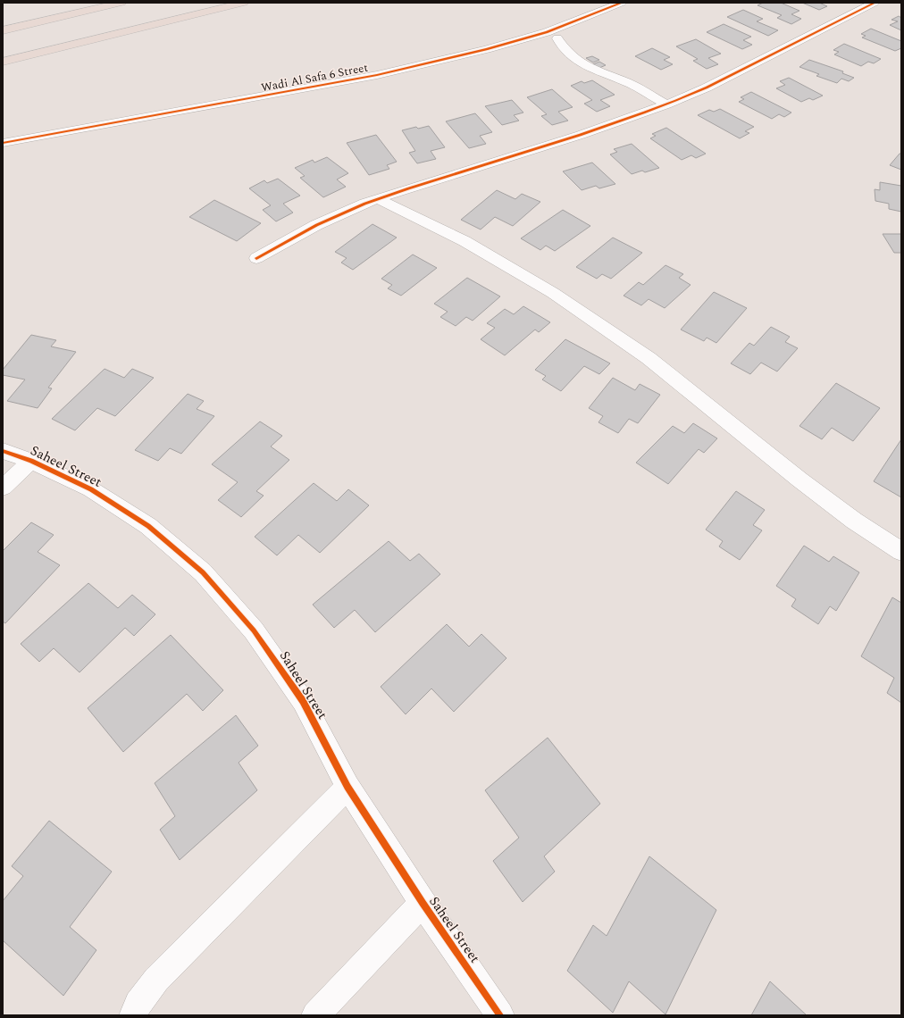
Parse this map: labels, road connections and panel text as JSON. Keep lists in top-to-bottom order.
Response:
{
  "streets": {
    "street": ["Wadi Al Safa 6 Street", "Saheel Street"]
  }
}
